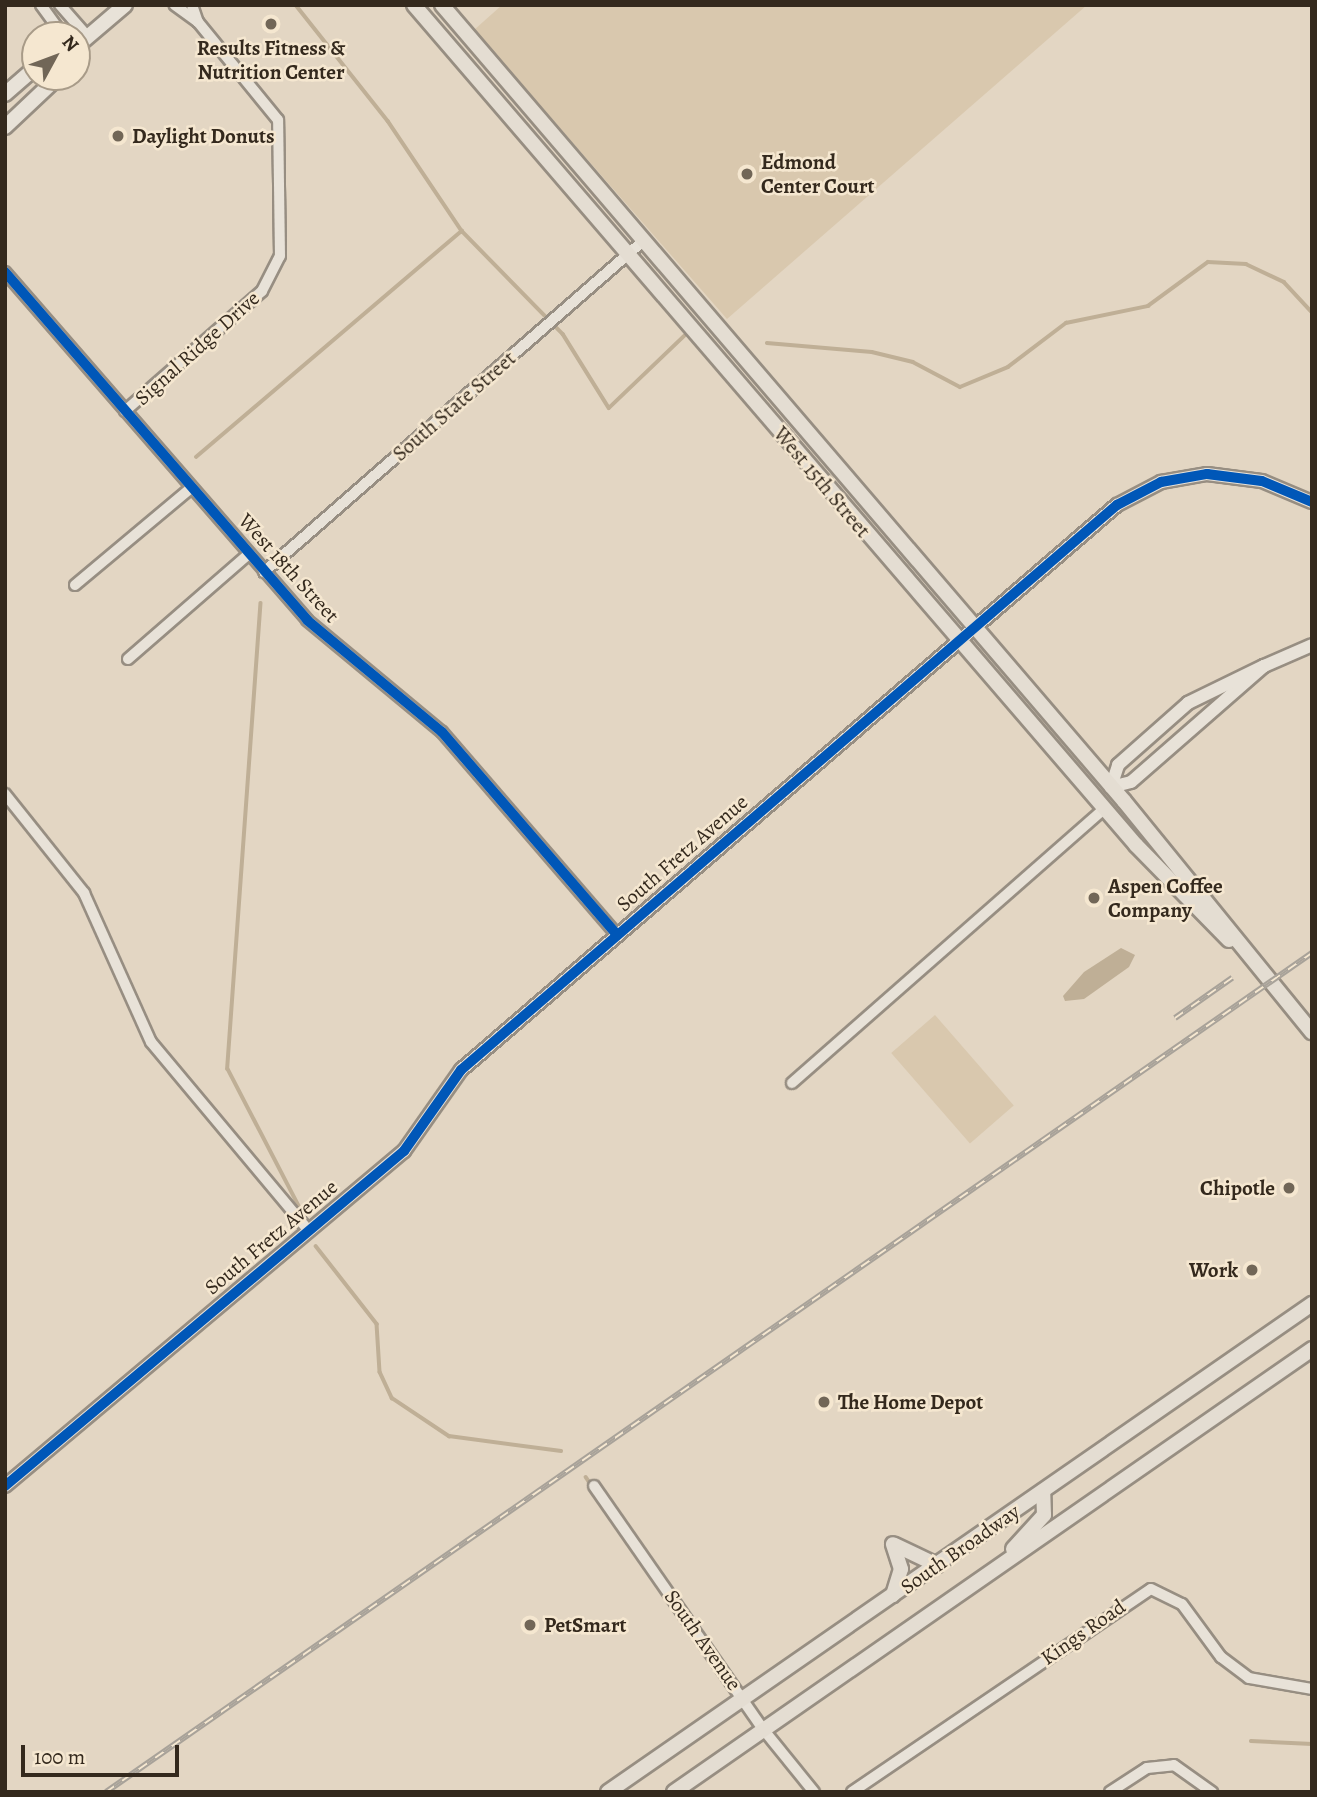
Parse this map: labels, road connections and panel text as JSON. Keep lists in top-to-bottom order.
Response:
{
  "streets": {
    "main road": ["West 15th Street", "South Broadway"],
    "street": [
      "Signal Ridge Drive",
      "South State Street",
      "West 18th Street",
      "South Fretz Avenue",
      "Kings Road",
      "South Avenue"
    ]
  },
  "crossings": [
    ["Signal Ridge Drive", "West 18th Street"],
    ["South State Street", "West 15th Street"],
    ["South State Street", "West 18th Street"],
    ["West 15th Street", "South Fretz Avenue"],
    ["West 18th Street", "South Fretz Avenue"],
    ["South Broadway", "South Avenue"]
  ],
  "places": [
    "Results Fitness & Nutrition Center",
    "Daylight Donuts",
    "Edmond Center Court",
    "Aspen Coffee Company",
    "Chipotle",
    "Work",
    "The Home Depot",
    "PetSmart"
  ],
  "scale_bar": "100 m",
  "north": "top right"
}
